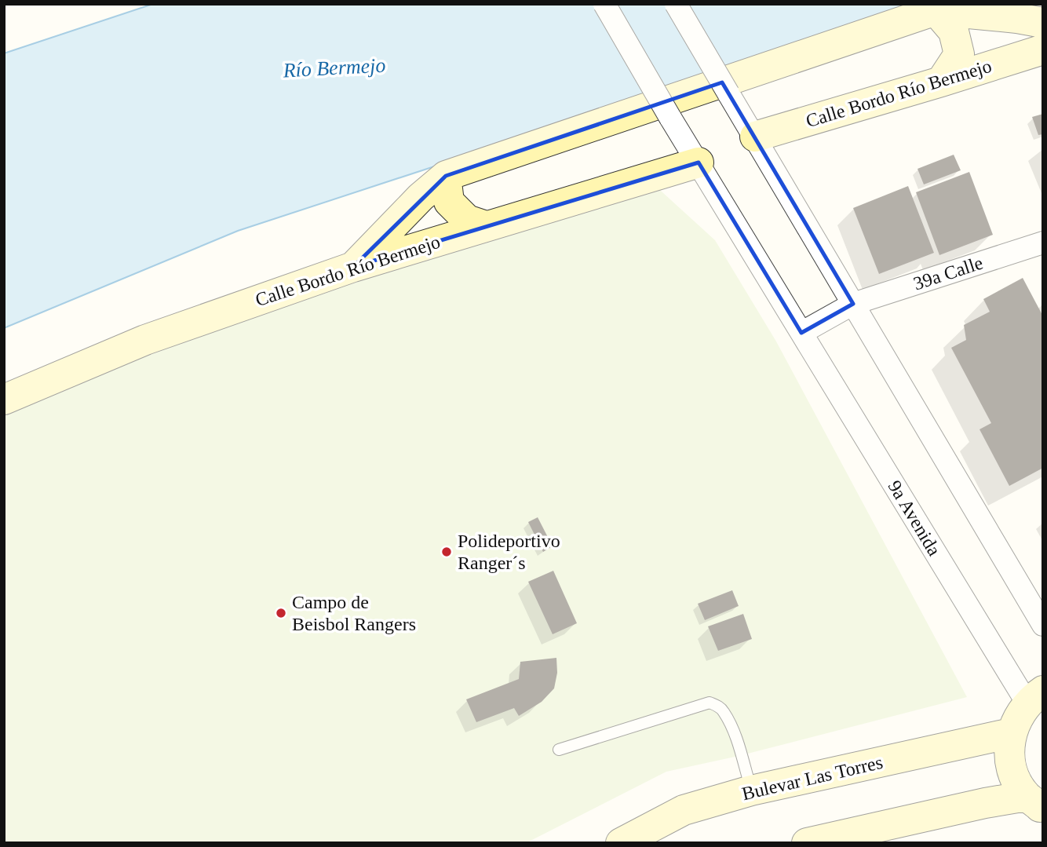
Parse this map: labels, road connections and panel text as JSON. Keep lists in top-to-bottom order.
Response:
{
  "streets": {
    "main road": ["Calle Bordo Río Bermejo", "Bulevar Las Torres"],
    "street": ["39a Calle", "9a Avenida"]
  },
  "crossings": [
    ["Calle Bordo Río Bermejo", "9a Avenida"]
  ],
  "water": ["Río Bermejo"],
  "places": ["Polideportivo Ranger´s", "Campo de Beisbol Rangers"]
}
